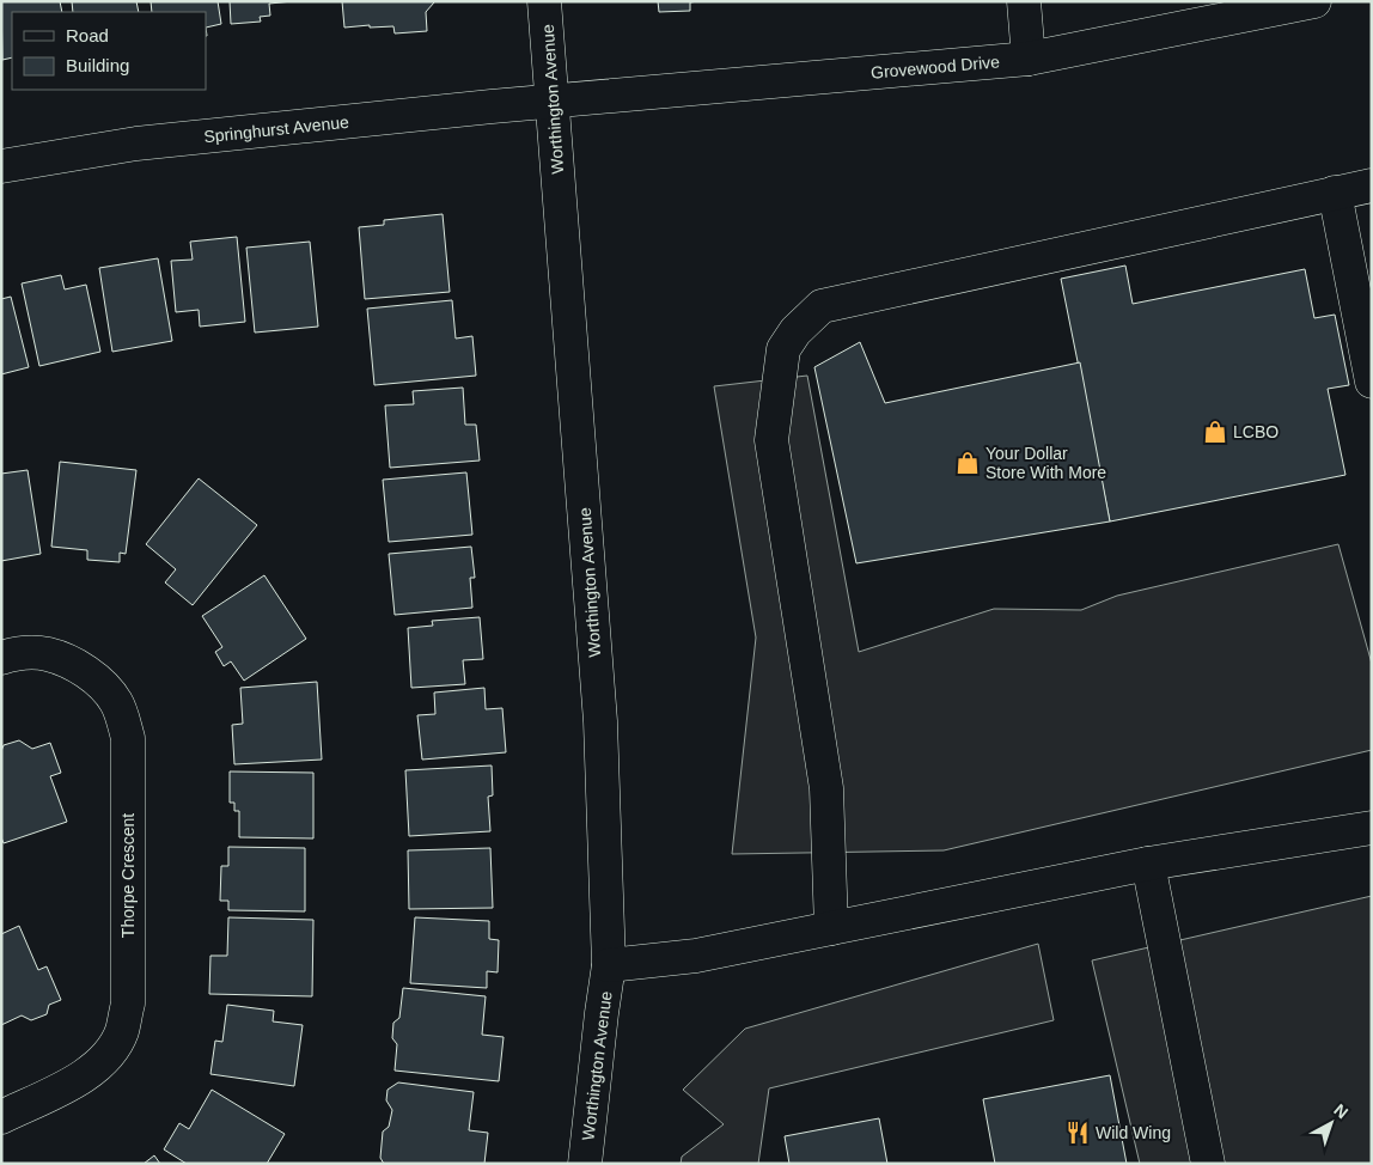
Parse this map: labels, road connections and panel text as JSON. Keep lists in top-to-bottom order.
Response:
{
  "streets": {
    "street": [
      "Grovewood Drive",
      "Worthington Avenue",
      "Springhurst Avenue",
      "Thorpe Crescent"
    ]
  },
  "crossings": [
    ["Grovewood Drive", "Worthington Avenue"],
    ["Grovewood Drive", "Springhurst Avenue"],
    ["Worthington Avenue", "Springhurst Avenue"]
  ],
  "places": {
    "shop": ["LCBO", "Your Dollar Store With More"],
    "restaurant": ["Wild Wing"]
  },
  "legend": ["Road", "Building"],
  "north": "top right"
}
